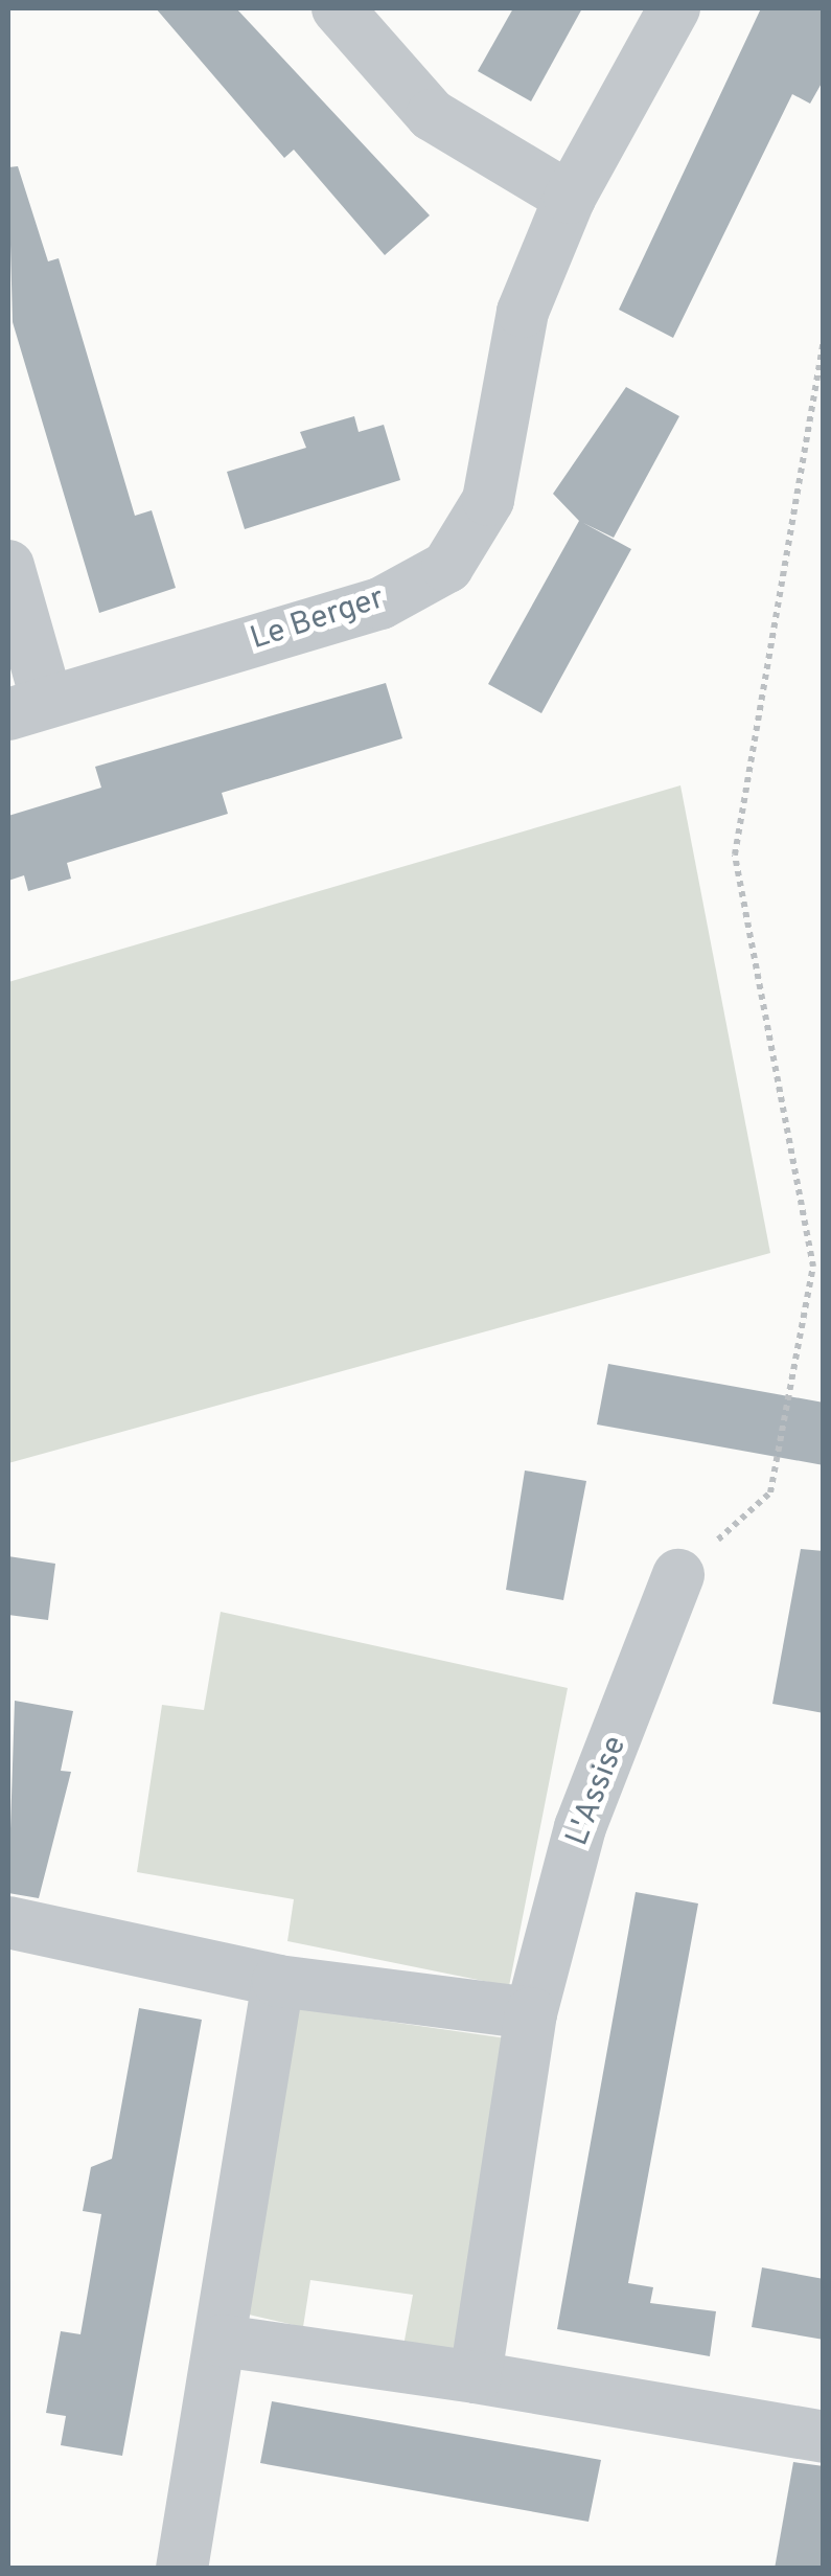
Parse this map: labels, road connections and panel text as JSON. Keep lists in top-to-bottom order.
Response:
{
  "streets": {
    "street": ["Le Berger", "L'Assise"]
  }
}
